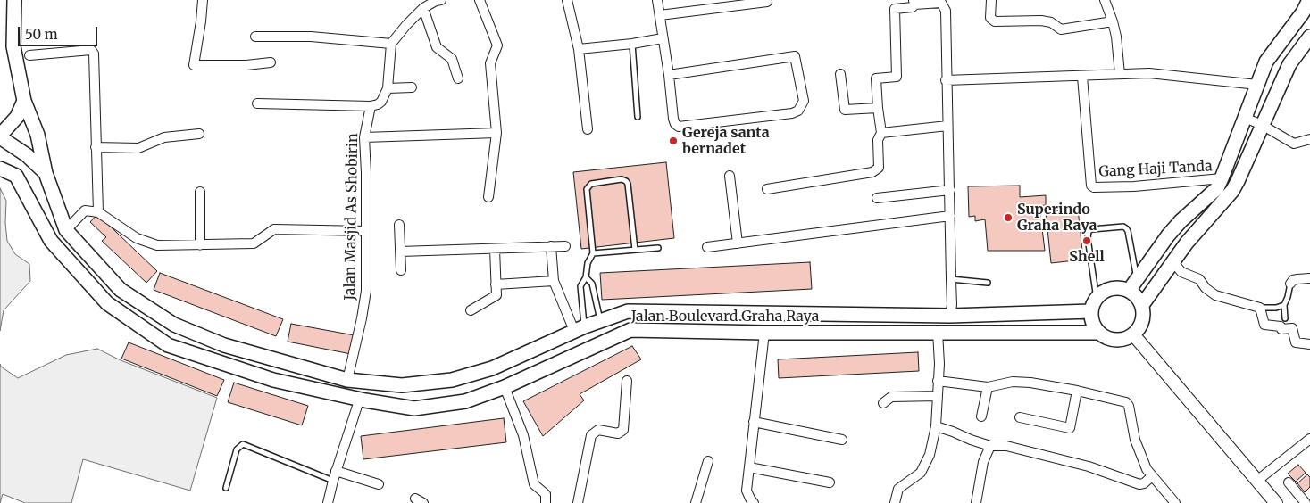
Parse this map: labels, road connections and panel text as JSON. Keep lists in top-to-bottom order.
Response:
{
  "streets": {
    "main road": ["Jalan Boulevard Graha Raya"],
    "street": ["Gang Haji Tanda", "Jalan Masjid As Shobirin"]
  },
  "crossings": [
    ["Jalan Masjid As Shobirin", "Jalan Boulevard Graha Raya"]
  ],
  "places": ["Gereja santa bernadet", "Superindo Graha Raya", "Shell"],
  "scale_bar": "50 m"
}
